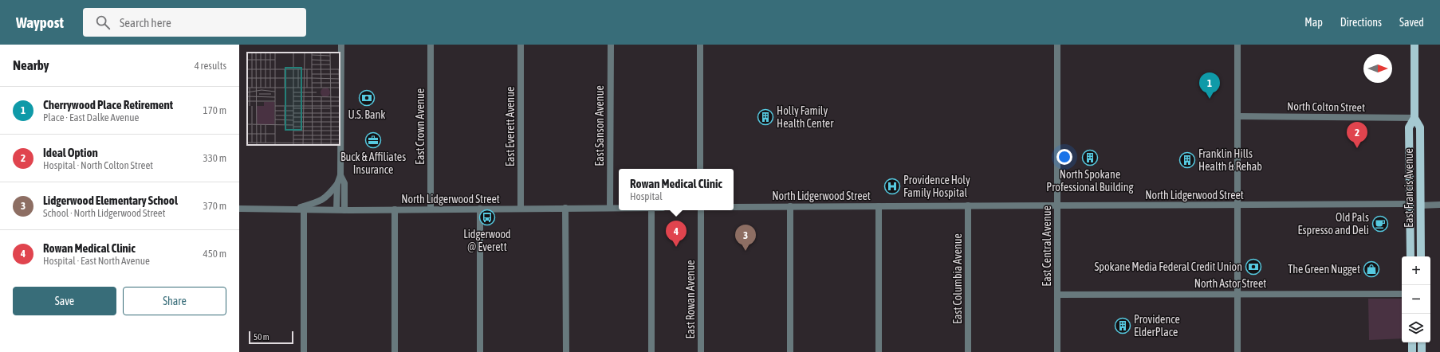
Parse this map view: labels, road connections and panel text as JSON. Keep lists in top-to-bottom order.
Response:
{
  "streets": {
    "main road": ["East Francis Avenue"],
    "street": [
      "North Colton Street",
      "East Sanson Avenue",
      "East Crown Avenue",
      "East Everett Avenue",
      "North Lidgerwood Street",
      "East Central Avenue",
      "East Columbia Avenue",
      "North Astor Street",
      "East Rowan Avenue"
    ]
  },
  "crossings": [
    ["North Colton Street", "East Francis Avenue"],
    ["East Sanson Avenue", "North Lidgerwood Street"],
    ["East Crown Avenue", "North Lidgerwood Street"],
    ["East Everett Avenue", "North Lidgerwood Street"],
    ["East Francis Avenue", "North Lidgerwood Street"],
    ["North Lidgerwood Street", "East Central Avenue"],
    ["North Lidgerwood Street", "East Columbia Avenue"],
    ["East Central Avenue", "North Astor Street"]
  ],
  "places": {
    "bank": ["U.S. Bank", "Spokane Media Federal Credit Union"],
    "building": [
      "Holly Family Health Center",
      "North Spokane Professional Building",
      "Franklin Hills Health & Rehab",
      "Providence ElderPlace"
    ],
    "office": ["Buck & Affiliates Insurance"],
    "hospital": ["Providence Holy Family Hospital"],
    "bus stop": ["Lidgerwood @ Everett"],
    "cafe": ["Old Pals Espresso and Deli"],
    "shop": ["The Green Nugget"]
  },
  "scale_bar": "50 m",
  "north": "right",
  "page": {
    "header": "Waypost",
    "search": "Search here",
    "nav": ["Map", "Directions", "Saved"],
    "heading": ["Nearby", "4 results"],
    "pins": [
      "1",
      "2",
      "4",
      "3"
    ],
    "list": [
      {
        "mark": "1",
        "name": "Cherrywood Place Retirement",
        "note": "Place · East Dalke Avenue",
        "value": "170 m"
      },
      {
        "mark": "2",
        "name": "Ideal Option",
        "note": "Hospital · North Colton Street",
        "value": "330 m"
      },
      {
        "mark": "3",
        "name": "Lidgerwood Elementary School",
        "note": "School · North Lidgerwood Street",
        "value": "370 m"
      },
      {
        "mark": "4",
        "name": "Rowan Medical Clinic",
        "note": "Hospital · East North Avenue",
        "value": "450 m"
      }
    ],
    "popup": ["Rowan Medical Clinic", "Hospital"],
    "map_buttons": ["+", "−"],
    "buttons": ["Save", "Share"],
    "scale": "50 m"
  }
}
